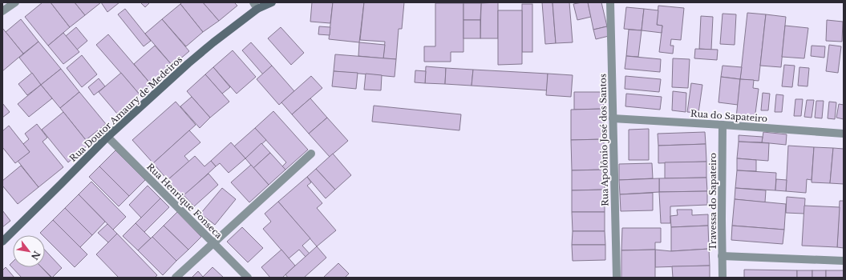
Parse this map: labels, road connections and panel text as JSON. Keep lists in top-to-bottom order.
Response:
{
  "streets": {
    "street": [
      "Rua Doutor Amaury de Medeiros",
      "Rua do Sapateiro",
      "Rua Apolônio José dos Santos",
      "Rua Henrique Fonseca",
      "Travessa do Sapateiro"
    ]
  },
  "crossings": [
    ["Rua Doutor Amaury de Medeiros", "Rua Henrique Fonseca"],
    ["Rua do Sapateiro", "Rua Apolônio José dos Santos"],
    ["Rua do Sapateiro", "Travessa do Sapateiro"]
  ],
  "north": "bottom right"
}
